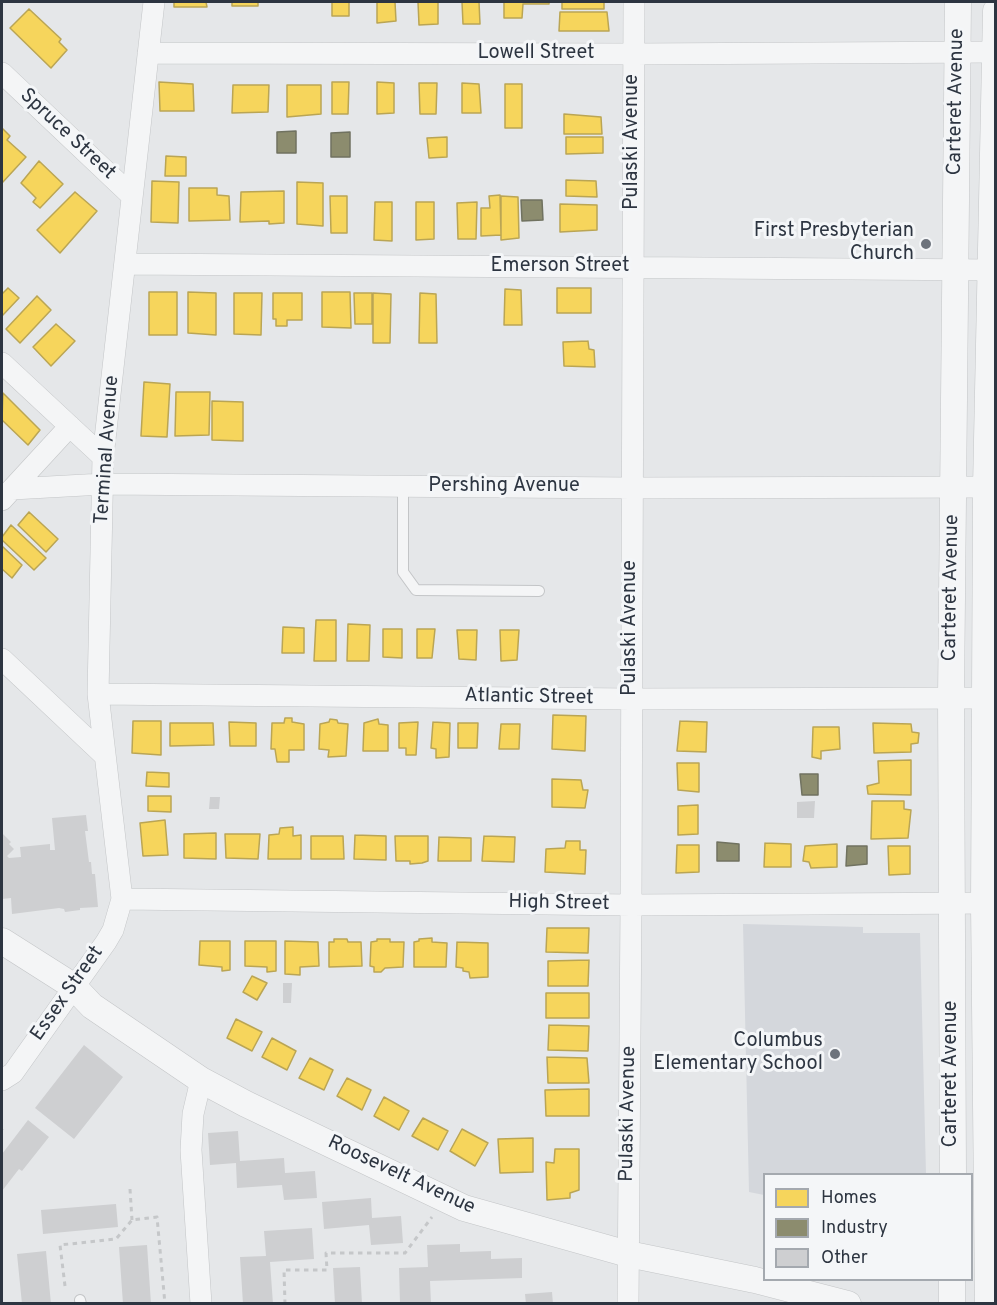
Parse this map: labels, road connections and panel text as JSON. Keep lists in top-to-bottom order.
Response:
{
  "streets": {
    "street": [
      "Lowell Street",
      "Carteret Avenue",
      "Spruce Street",
      "Pulaski Avenue",
      "Emerson Street",
      "Terminal Avenue",
      "Pershing Avenue",
      "Atlantic Street",
      "High Street",
      "Essex Street",
      "Roosevelt Avenue"
    ]
  },
  "crossings": [
    ["Lowell Street", "Carteret Avenue"],
    ["Lowell Street", "Pulaski Avenue"],
    ["Lowell Street", "Terminal Avenue"],
    ["Carteret Avenue", "Emerson Street"],
    ["Carteret Avenue", "Pershing Avenue"],
    ["Carteret Avenue", "Atlantic Street"],
    ["Carteret Avenue", "High Street"],
    ["Spruce Street", "Terminal Avenue"],
    ["Pulaski Avenue", "Emerson Street"],
    ["Pulaski Avenue", "Pershing Avenue"],
    ["Pulaski Avenue", "Atlantic Street"],
    ["Pulaski Avenue", "High Street"],
    ["Pulaski Avenue", "Roosevelt Avenue"],
    ["Emerson Street", "Terminal Avenue"],
    ["Terminal Avenue", "Pershing Avenue"],
    ["Terminal Avenue", "Atlantic Street"],
    ["Terminal Avenue", "High Street"],
    ["Terminal Avenue", "Essex Street"],
    ["High Street", "Essex Street"],
    ["Essex Street", "Roosevelt Avenue"]
  ],
  "places": ["First Presbyterian Church", "Columbus Elementary School"],
  "legend": ["Homes", "Industry", "Other"]
}
